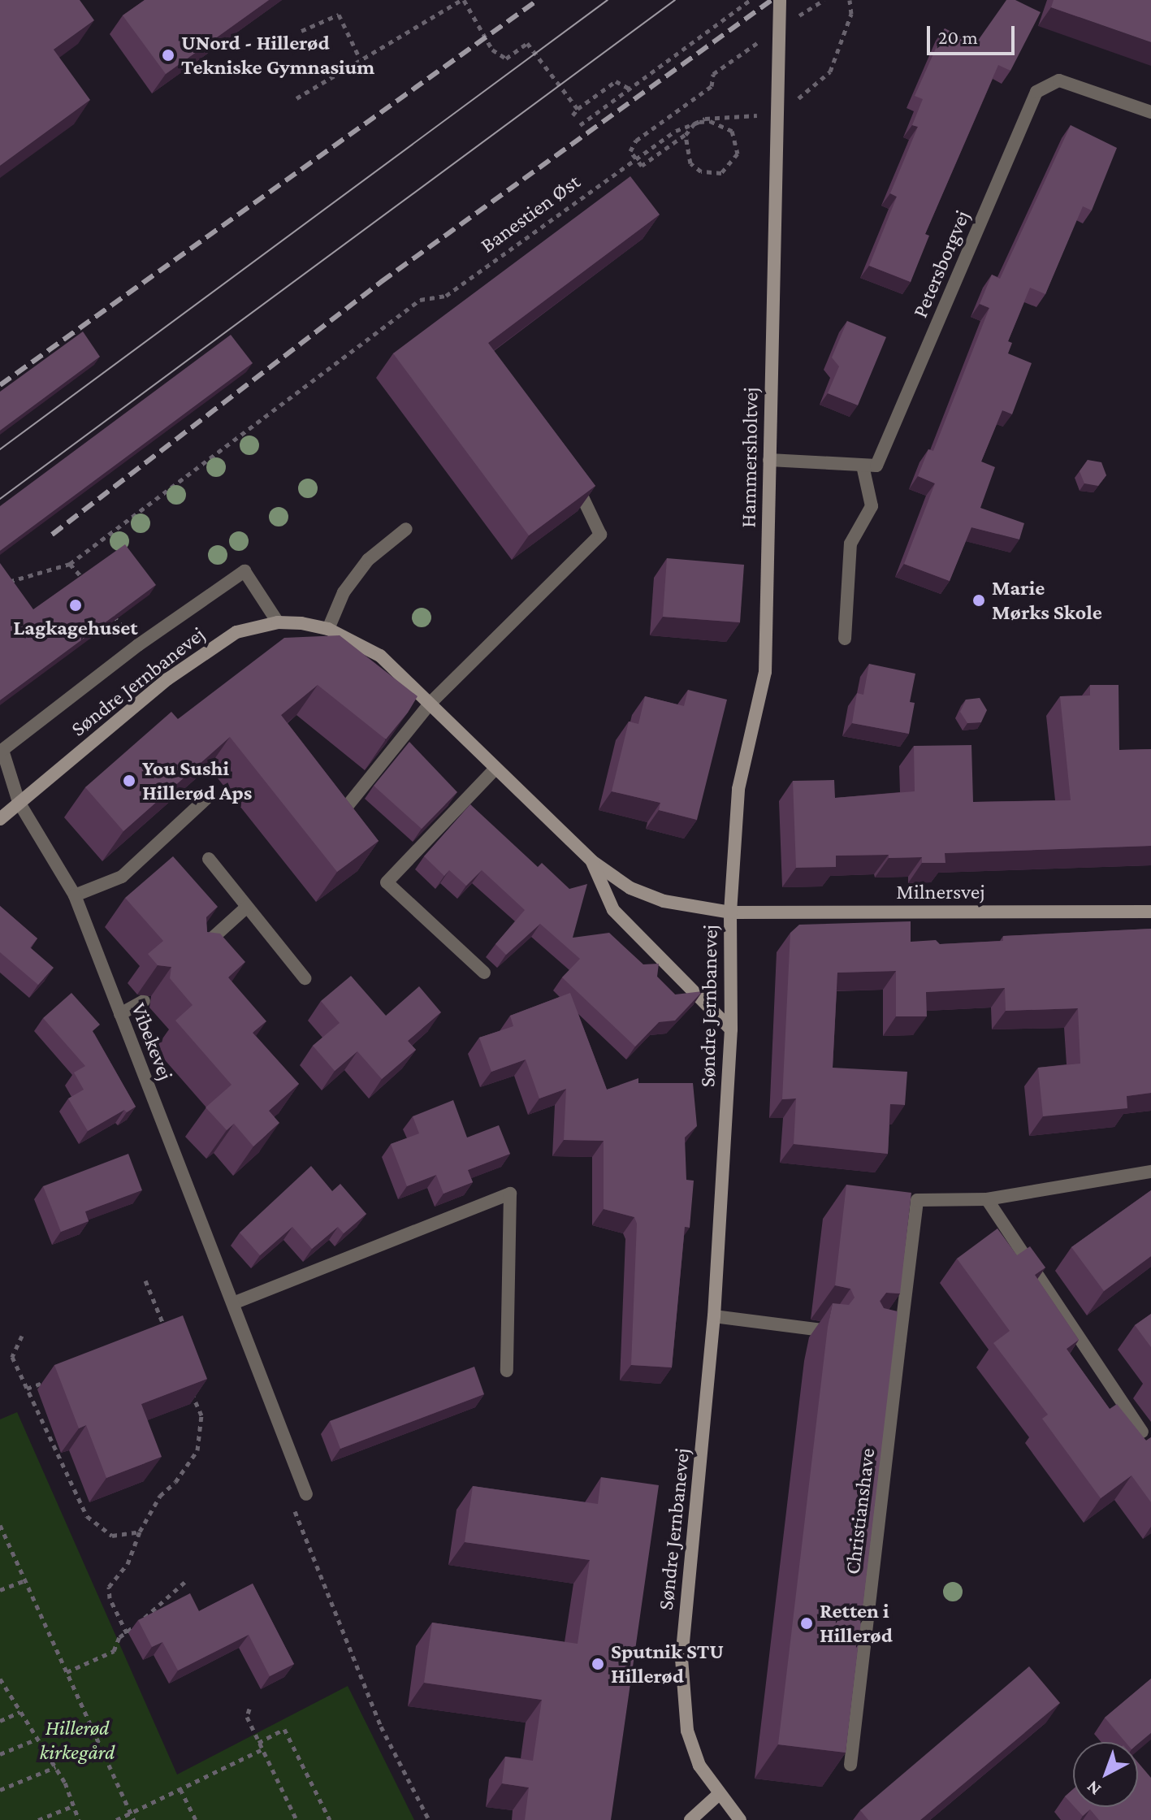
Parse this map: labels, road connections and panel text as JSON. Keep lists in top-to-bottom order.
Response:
{
  "streets": {
    "street": [
      "Petersborgvej",
      "Hammersholtvej",
      "Søndre Jernbanevej",
      "Milnersvej",
      "Vibekevej",
      "Christianshave"
    ],
    "path": ["Banestien Øst"]
  },
  "crossings": [
    ["Hammersholtvej", "Søndre Jernbanevej"],
    ["Hammersholtvej", "Milnersvej"],
    ["Søndre Jernbanevej", "Milnersvej"],
    ["Søndre Jernbanevej", "Vibekevej"]
  ],
  "parks": ["Hillerød kirkegård"],
  "places": [
    "UNord - Hillerød Tekniske Gymnasium",
    "Marie Mørks Skole",
    "Lagkagehuset",
    "You Sushi Hillerød Aps",
    "Retten i Hillerød",
    "Sputnik STU Hillerød"
  ],
  "scale_bar": "20 m",
  "north": "bottom left"
}
